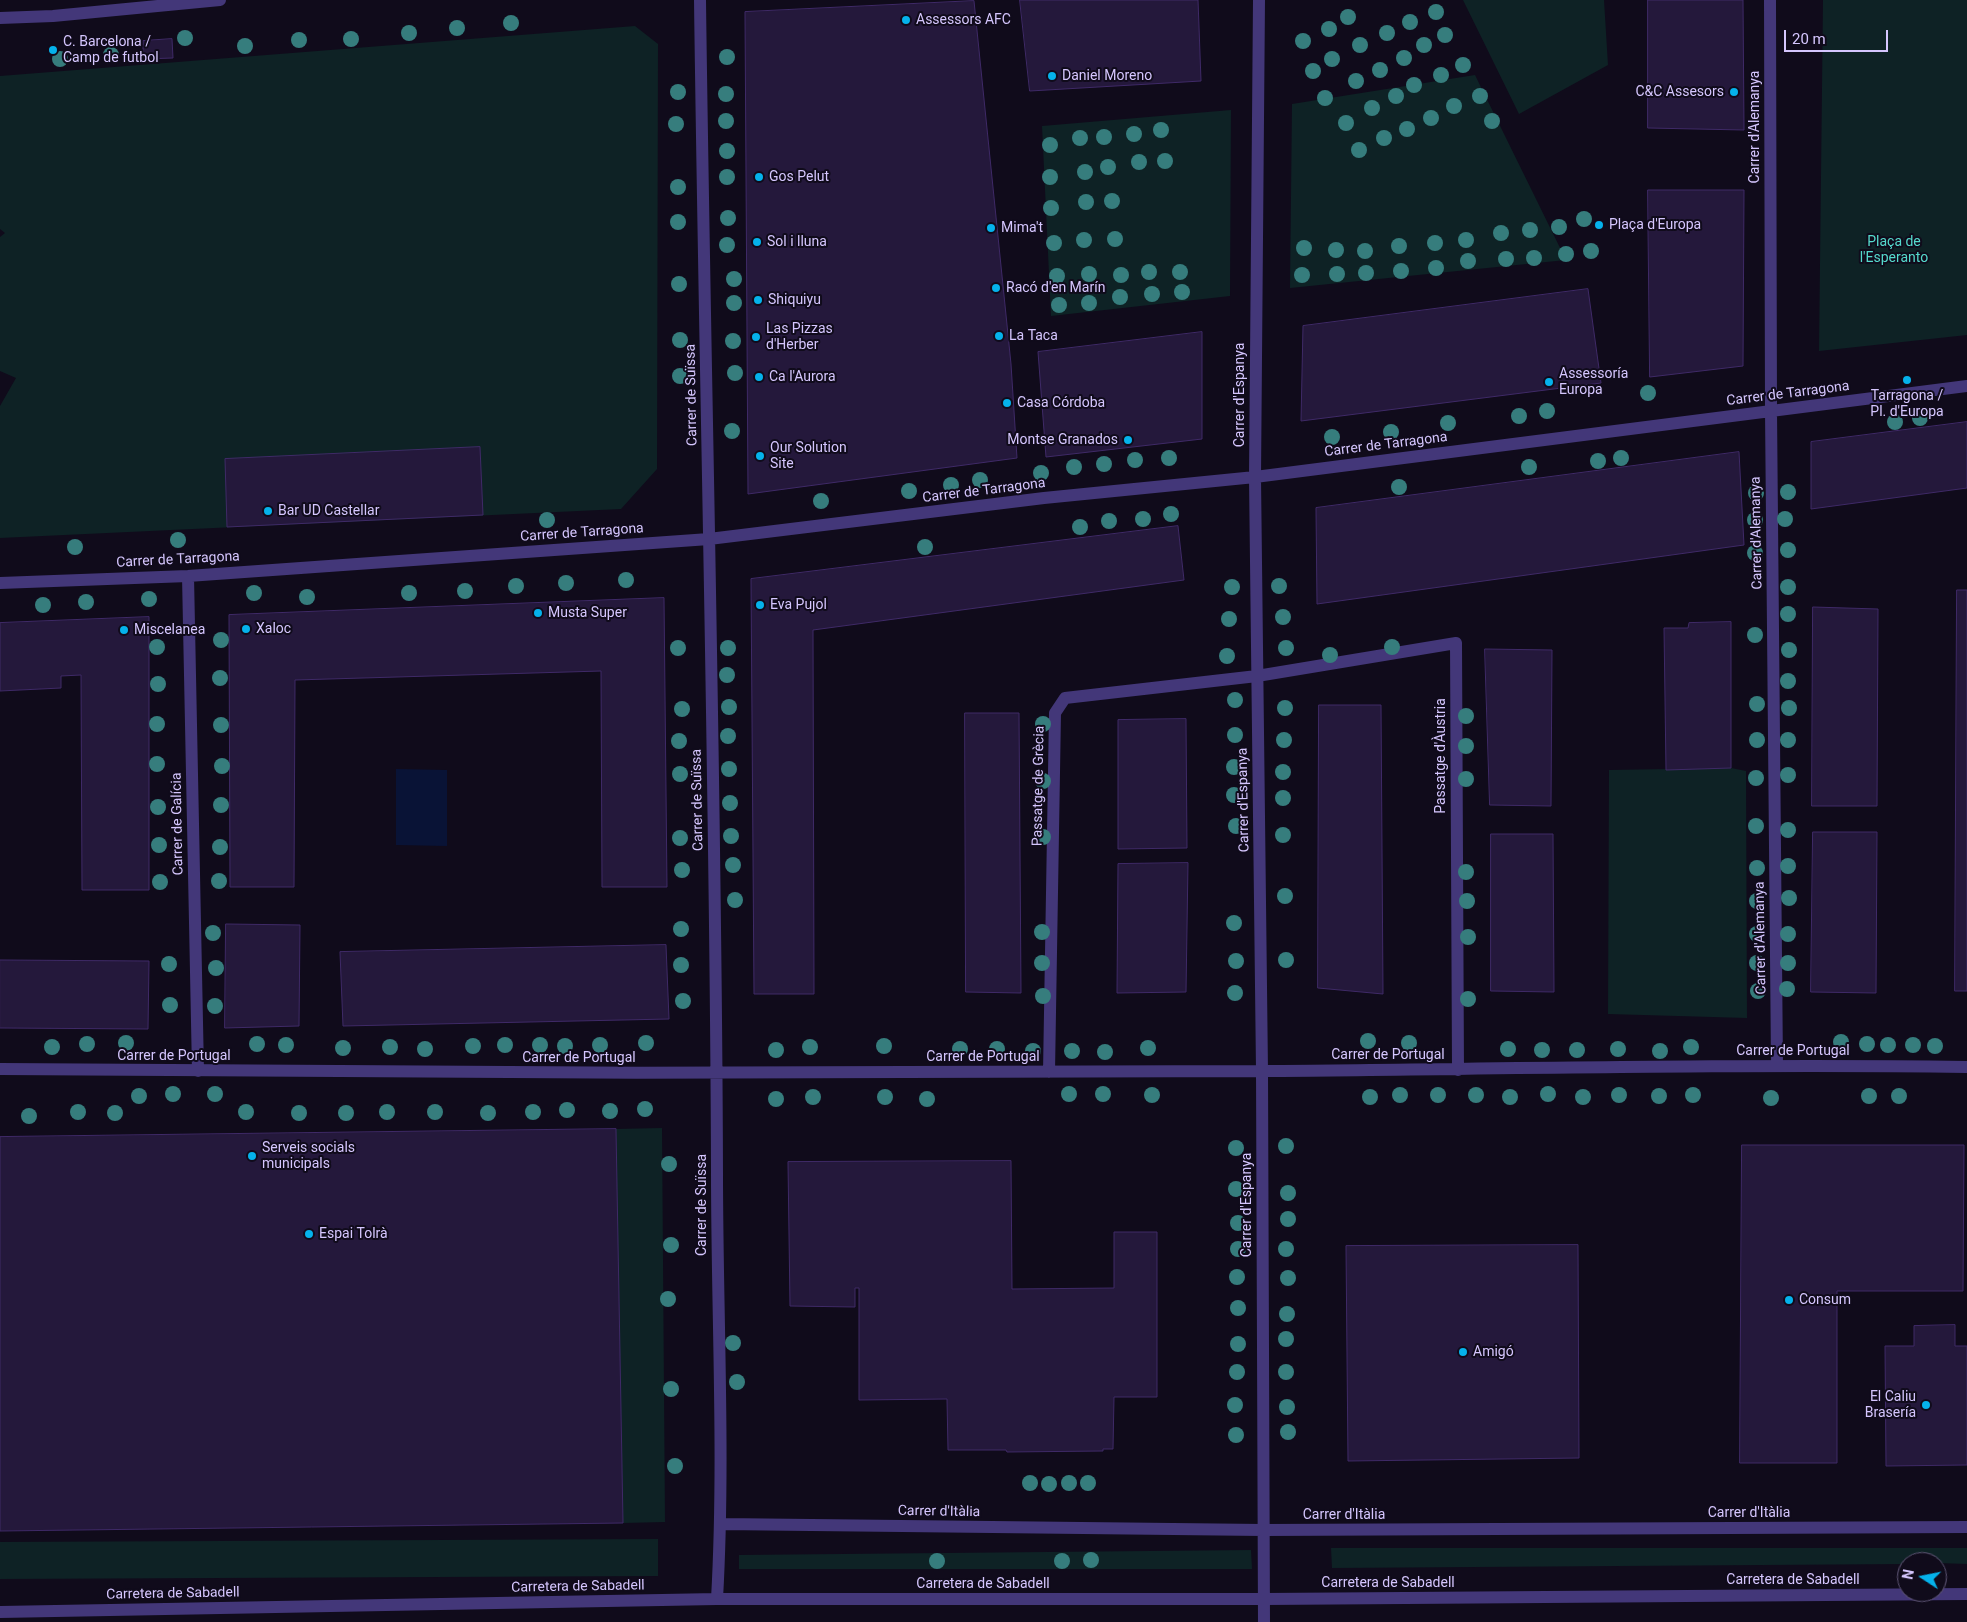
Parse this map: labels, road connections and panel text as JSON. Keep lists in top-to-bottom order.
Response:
{
  "streets": {
    "street": [
      "Carrer d'Alemanya",
      "Carrer de Tarragona",
      "Carrer de Suïssa",
      "Carrer d'Espanya",
      "Passatge d'Àustria",
      "Passatge de Grècia",
      "Carrer de Galícia",
      "Carrer de Portugal",
      "Carrer d'Itàlia",
      "Carretera de Sabadell"
    ]
  },
  "crossings": [
    ["Carrer d'Alemanya", "Carrer de Tarragona"],
    ["Carrer d'Alemanya", "Carrer de Portugal"],
    ["Carrer de Tarragona", "Carrer de Suïssa"],
    ["Carrer de Tarragona", "Carrer d'Espanya"],
    ["Carrer de Tarragona", "Carrer de Galícia"],
    ["Carrer de Suïssa", "Carrer de Portugal"],
    ["Carrer de Suïssa", "Carrer d'Itàlia"],
    ["Carrer de Suïssa", "Carretera de Sabadell"],
    ["Carrer d'Espanya", "Passatge d'Àustria"],
    ["Carrer d'Espanya", "Passatge de Grècia"],
    ["Carrer d'Espanya", "Carrer de Portugal"],
    ["Carrer d'Espanya", "Carrer d'Itàlia"],
    ["Carrer d'Espanya", "Carretera de Sabadell"],
    ["Passatge d'Àustria", "Passatge de Grècia"],
    ["Passatge d'Àustria", "Carrer de Portugal"],
    ["Passatge de Grècia", "Carrer de Portugal"],
    ["Carrer de Galícia", "Carrer de Portugal"]
  ],
  "parks": ["Plaça de l'Esperanto"],
  "places": [
    "Assessors AFC",
    "C. Barcelona / Camp de futbol",
    "Daniel Moreno",
    "C&C Assesors",
    "Gos Pelut",
    "Plaça d'Europa",
    "Mima't",
    "Sol i lluna",
    "Racó d'en Marín",
    "Shiquiyu",
    "La Taca",
    "Las Pizzas d'Herber",
    "Ca l'Aurora",
    "Tarragona / Pl. d'Europa",
    "Assessoría Europa",
    "Casa Córdoba",
    "Montse Granados",
    "Our Solution Site",
    "Bar UD Castellar",
    "Eva Pujol",
    "Musta Super",
    "Xaloc",
    "Miscelanea",
    "Serveis socials municipals",
    "Espai Tolrà",
    "Consum",
    "Amigó",
    "El Caliu Brasería"
  ],
  "scale_bar": "20 m",
  "north": "left"
}
